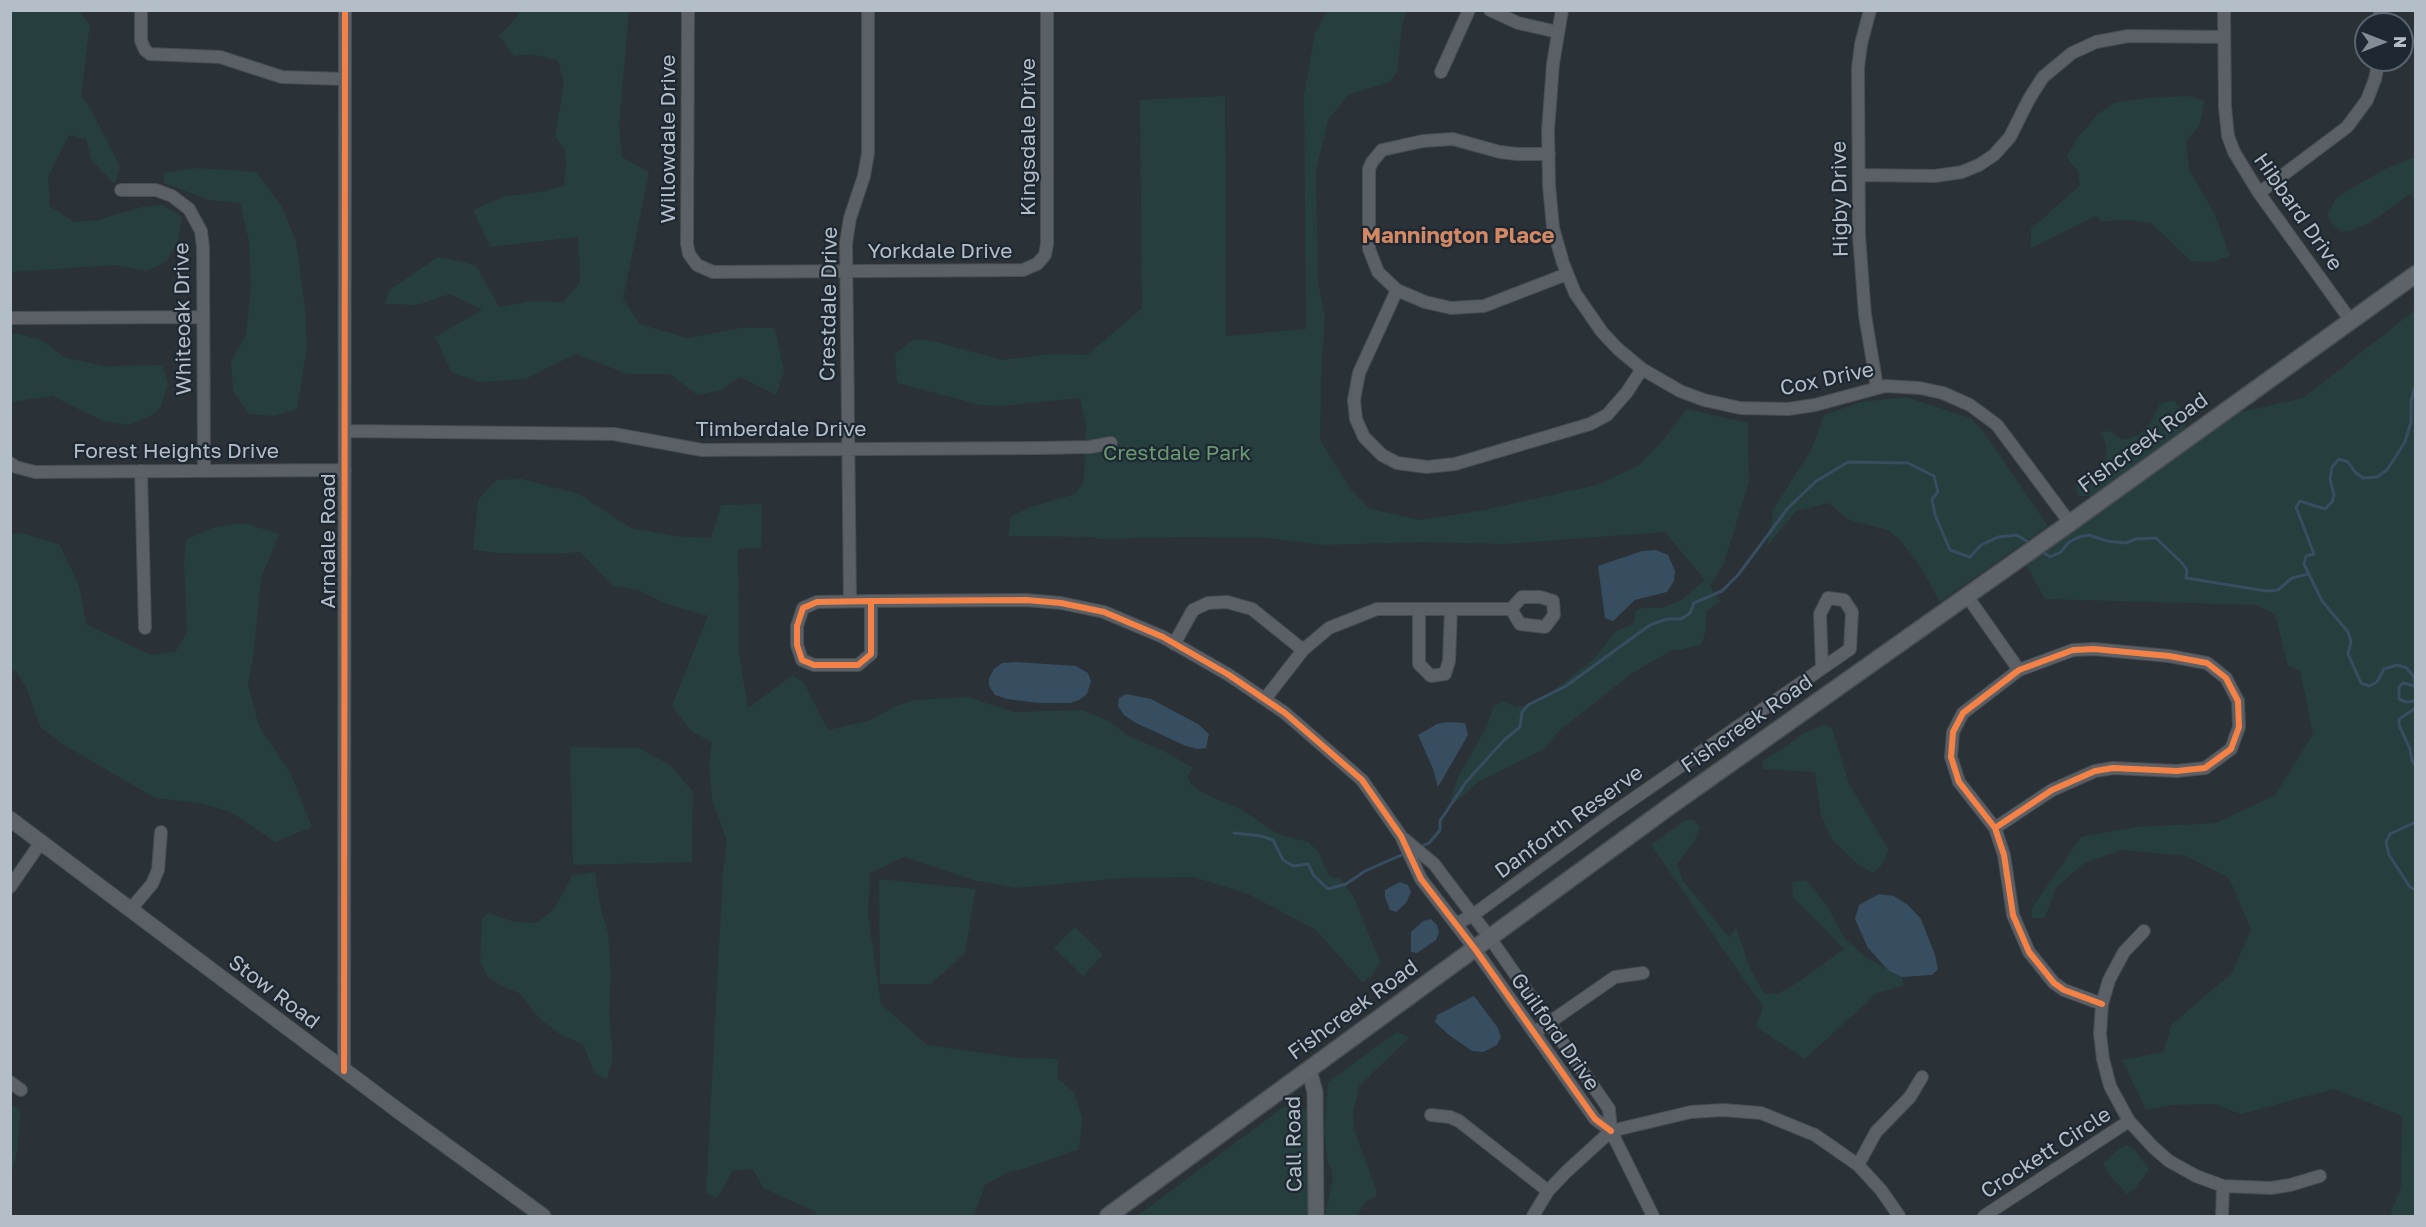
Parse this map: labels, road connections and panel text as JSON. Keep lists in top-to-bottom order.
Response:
{
  "streets": {
    "main road": ["Fishcreek Road"],
    "street": [
      "Kingsdale Drive",
      "Willowdale Drive",
      "Higby Drive",
      "Hibbard Drive",
      "Yorkdale Drive",
      "Crestdale Drive",
      "Whiteoak Drive",
      "Cox Drive",
      "Timberdale Drive",
      "Forest Heights Drive",
      "Arndale Road",
      "Danforth Reserve",
      "Stow Road",
      "Guilford Drive",
      "Call Road",
      "Crockett Circle"
    ]
  },
  "crossings": [
    ["Kingsdale Drive", "Yorkdale Drive"],
    ["Willowdale Drive", "Yorkdale Drive"],
    ["Higby Drive", "Cox Drive"],
    ["Hibbard Drive", "Fishcreek Road"],
    ["Yorkdale Drive", "Crestdale Drive"],
    ["Crestdale Drive", "Timberdale Drive"],
    ["Crestdale Drive", "Guilford Drive"],
    ["Whiteoak Drive", "Forest Heights Drive"],
    ["Cox Drive", "Fishcreek Road"],
    ["Timberdale Drive", "Arndale Road"],
    ["Fishcreek Road", "Guilford Drive"],
    ["Fishcreek Road", "Call Road"],
    ["Forest Heights Drive", "Arndale Road"],
    ["Arndale Road", "Stow Road"],
    ["Danforth Reserve", "Guilford Drive"]
  ],
  "districts": ["Mannington Place"],
  "parks": ["Crestdale Park"],
  "north": "right"
}
